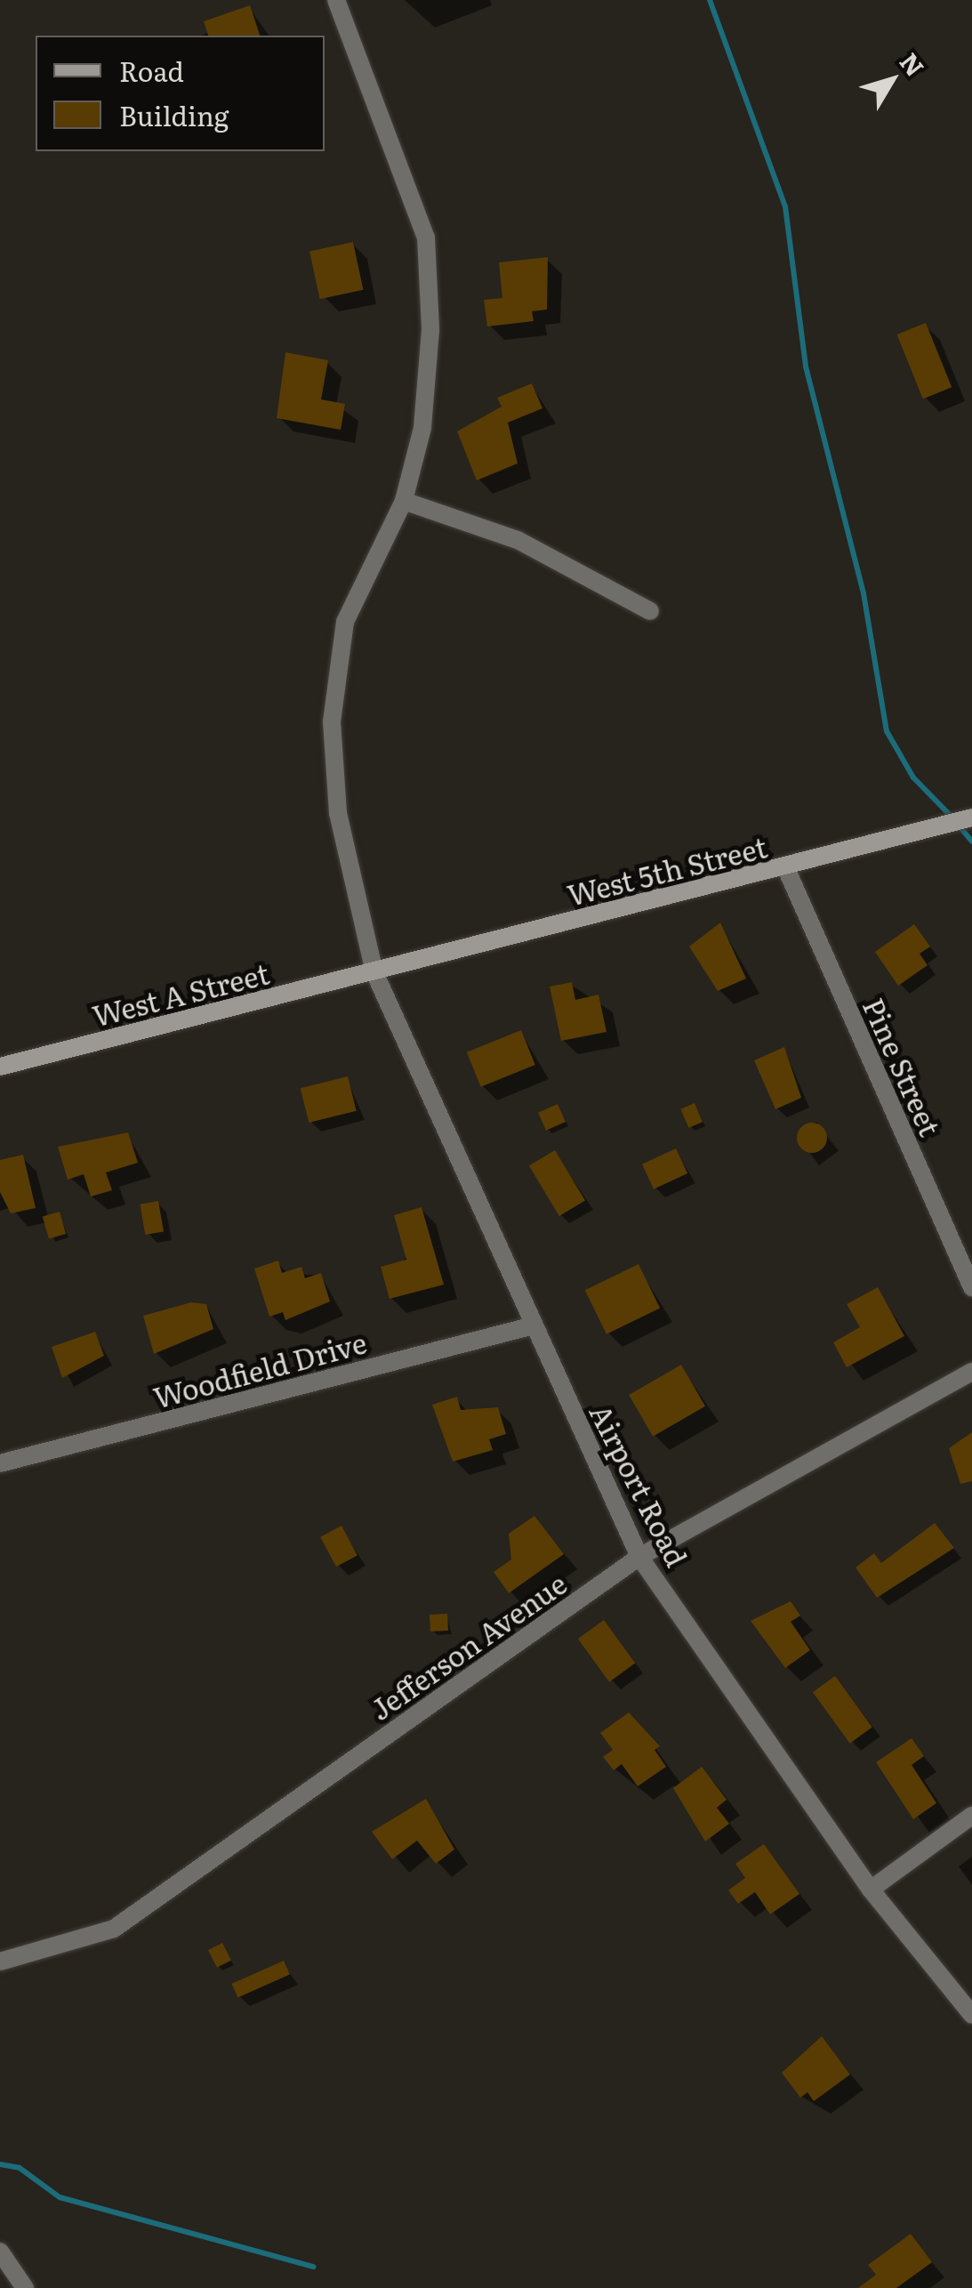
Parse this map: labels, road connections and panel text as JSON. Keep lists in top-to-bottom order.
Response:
{
  "streets": {
    "street": [
      "West 5th Street",
      "West A Street",
      "Pine Street",
      "Woodfield Drive",
      "Airport Road",
      "Jefferson Avenue"
    ]
  },
  "crossings": [
    ["West 5th Street", "West A Street"],
    ["West 5th Street", "Pine Street"],
    ["West 5th Street", "Airport Road"],
    ["West A Street", "Airport Road"],
    ["Woodfield Drive", "Airport Road"],
    ["Airport Road", "Jefferson Avenue"]
  ],
  "legend": ["Road", "Building"],
  "north": "top right"
}
